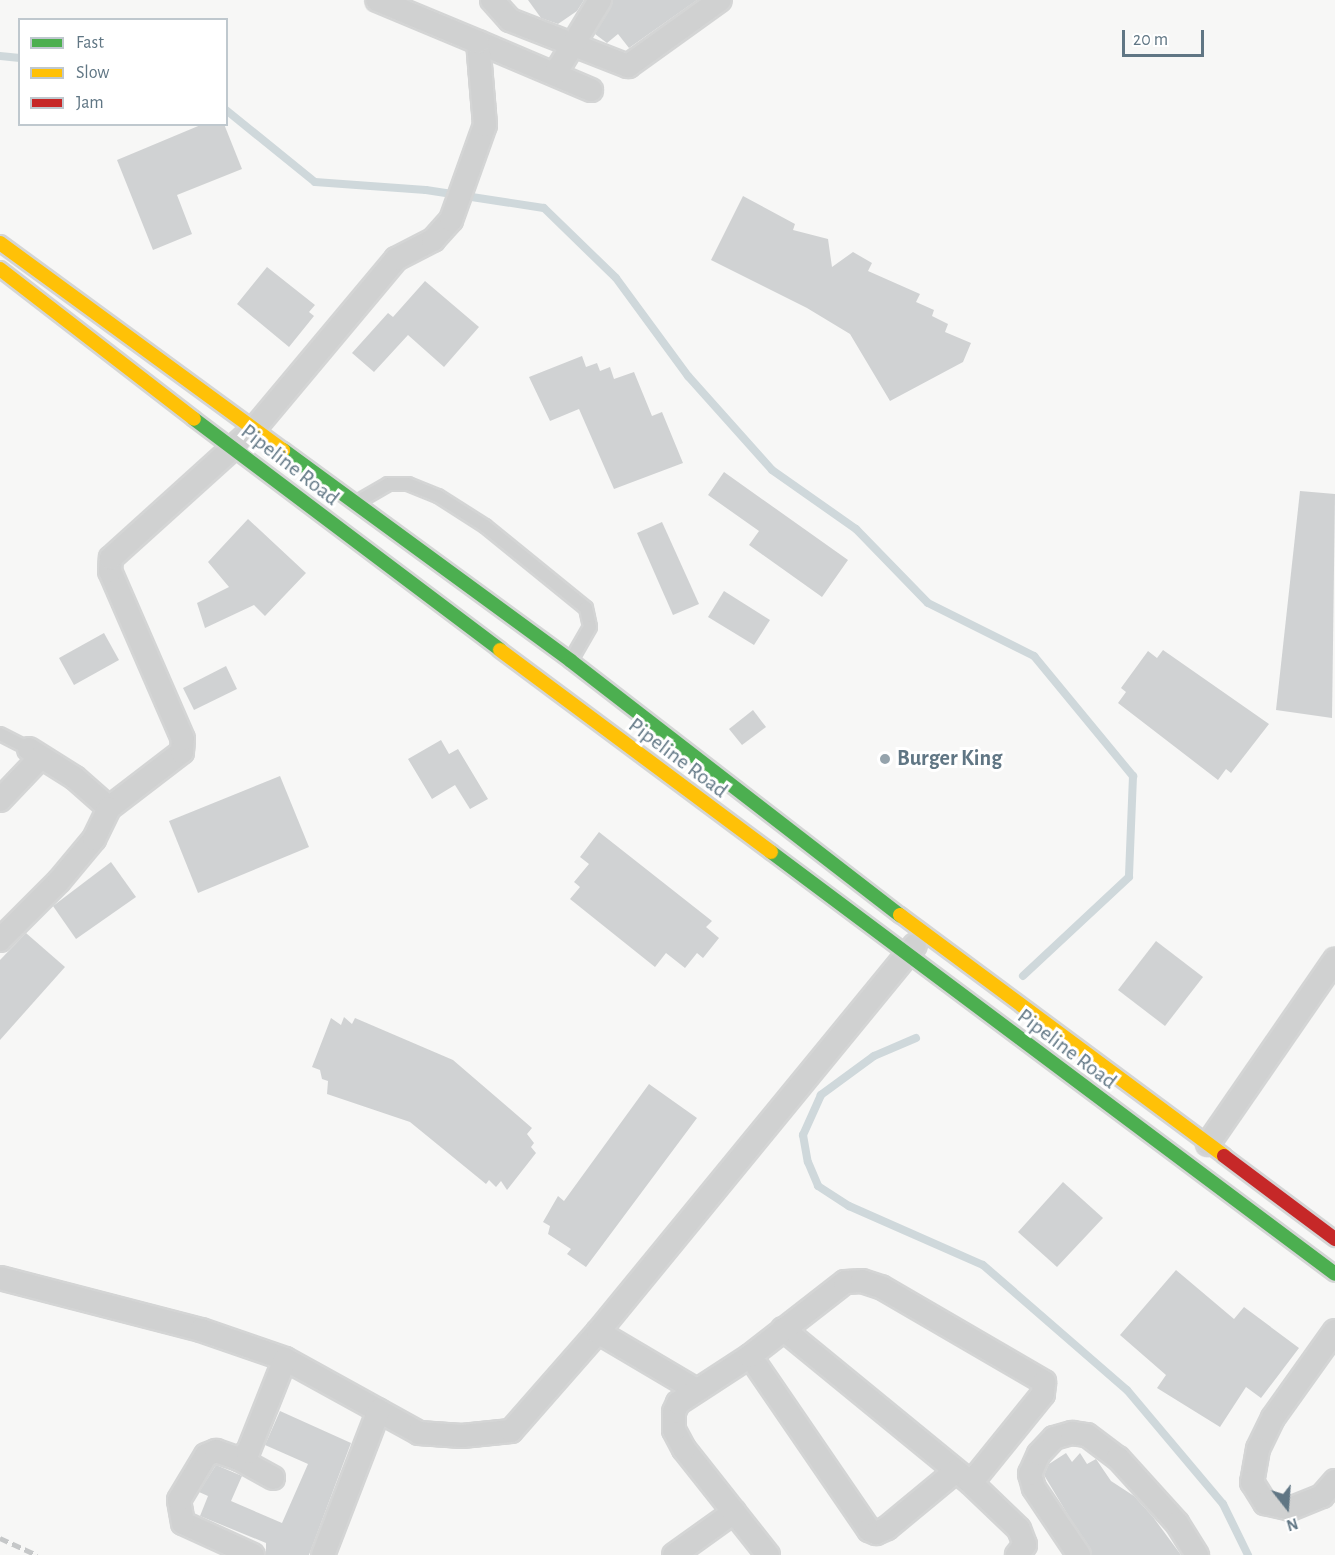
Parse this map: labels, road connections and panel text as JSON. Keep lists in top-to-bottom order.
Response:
{
  "streets": {
    "main road": ["Pipeline Road"]
  },
  "places": ["Burger King"],
  "legend": ["Fast", "Slow", "Jam"],
  "scale_bar": "20 m",
  "north": "bottom"
}
